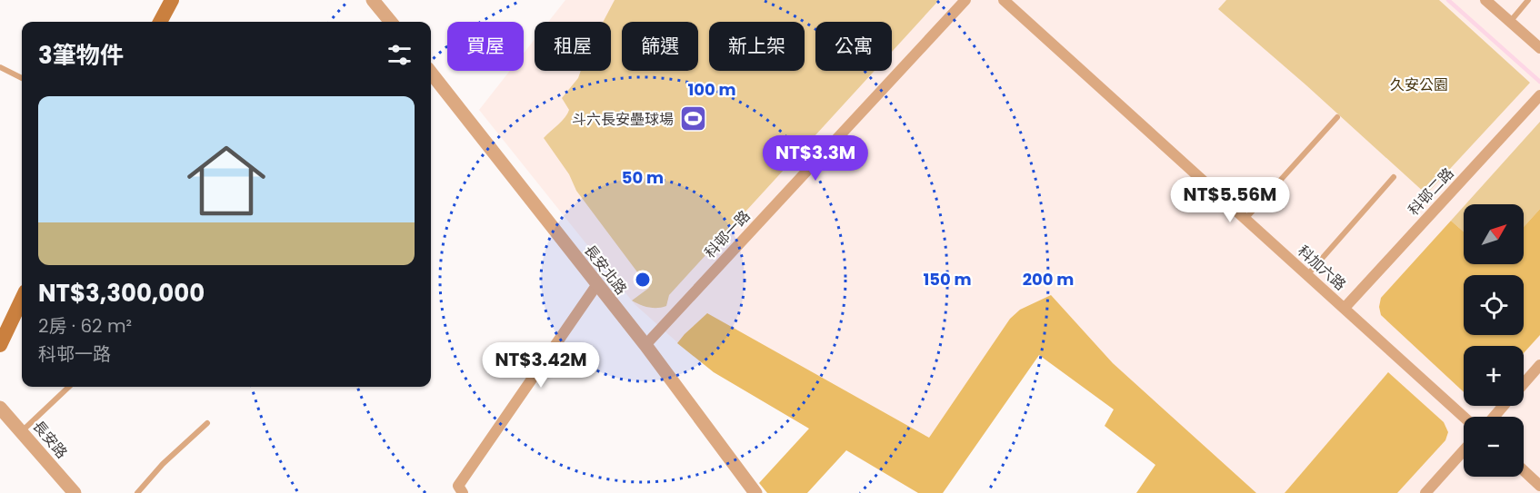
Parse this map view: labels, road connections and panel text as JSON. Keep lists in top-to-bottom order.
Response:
{
  "streets": {
    "street": [
      "科邨二路",
      "科邨一路",
      "科加六路",
      "長安北路",
      "長安路"
    ]
  },
  "crossings": [
    ["科邨二路", "科加六路"],
    ["科邨一路", "長安北路"]
  ],
  "parks": ["久安公園"],
  "places": {
    "sports": ["斗六長安壘球場"]
  },
  "north": "top right",
  "page": {
    "chip": [
      "買屋",
      "租屋",
      "篩選",
      "新上架",
      "公寓"
    ],
    "heading": "3筆物件",
    "list": [
      {
        "name": "NT$3,300,000",
        "note": "2房 · 62 m² · 科邨一路"
      }
    ],
    "price": ["NT$3.3M", "NT$5.56M", "NT$3.42M"],
    "map_buttons": ["+", "−"]
  },
  "rings": [
    "100 m",
    "50 m",
    "150 m",
    "200 m"
  ]
}
